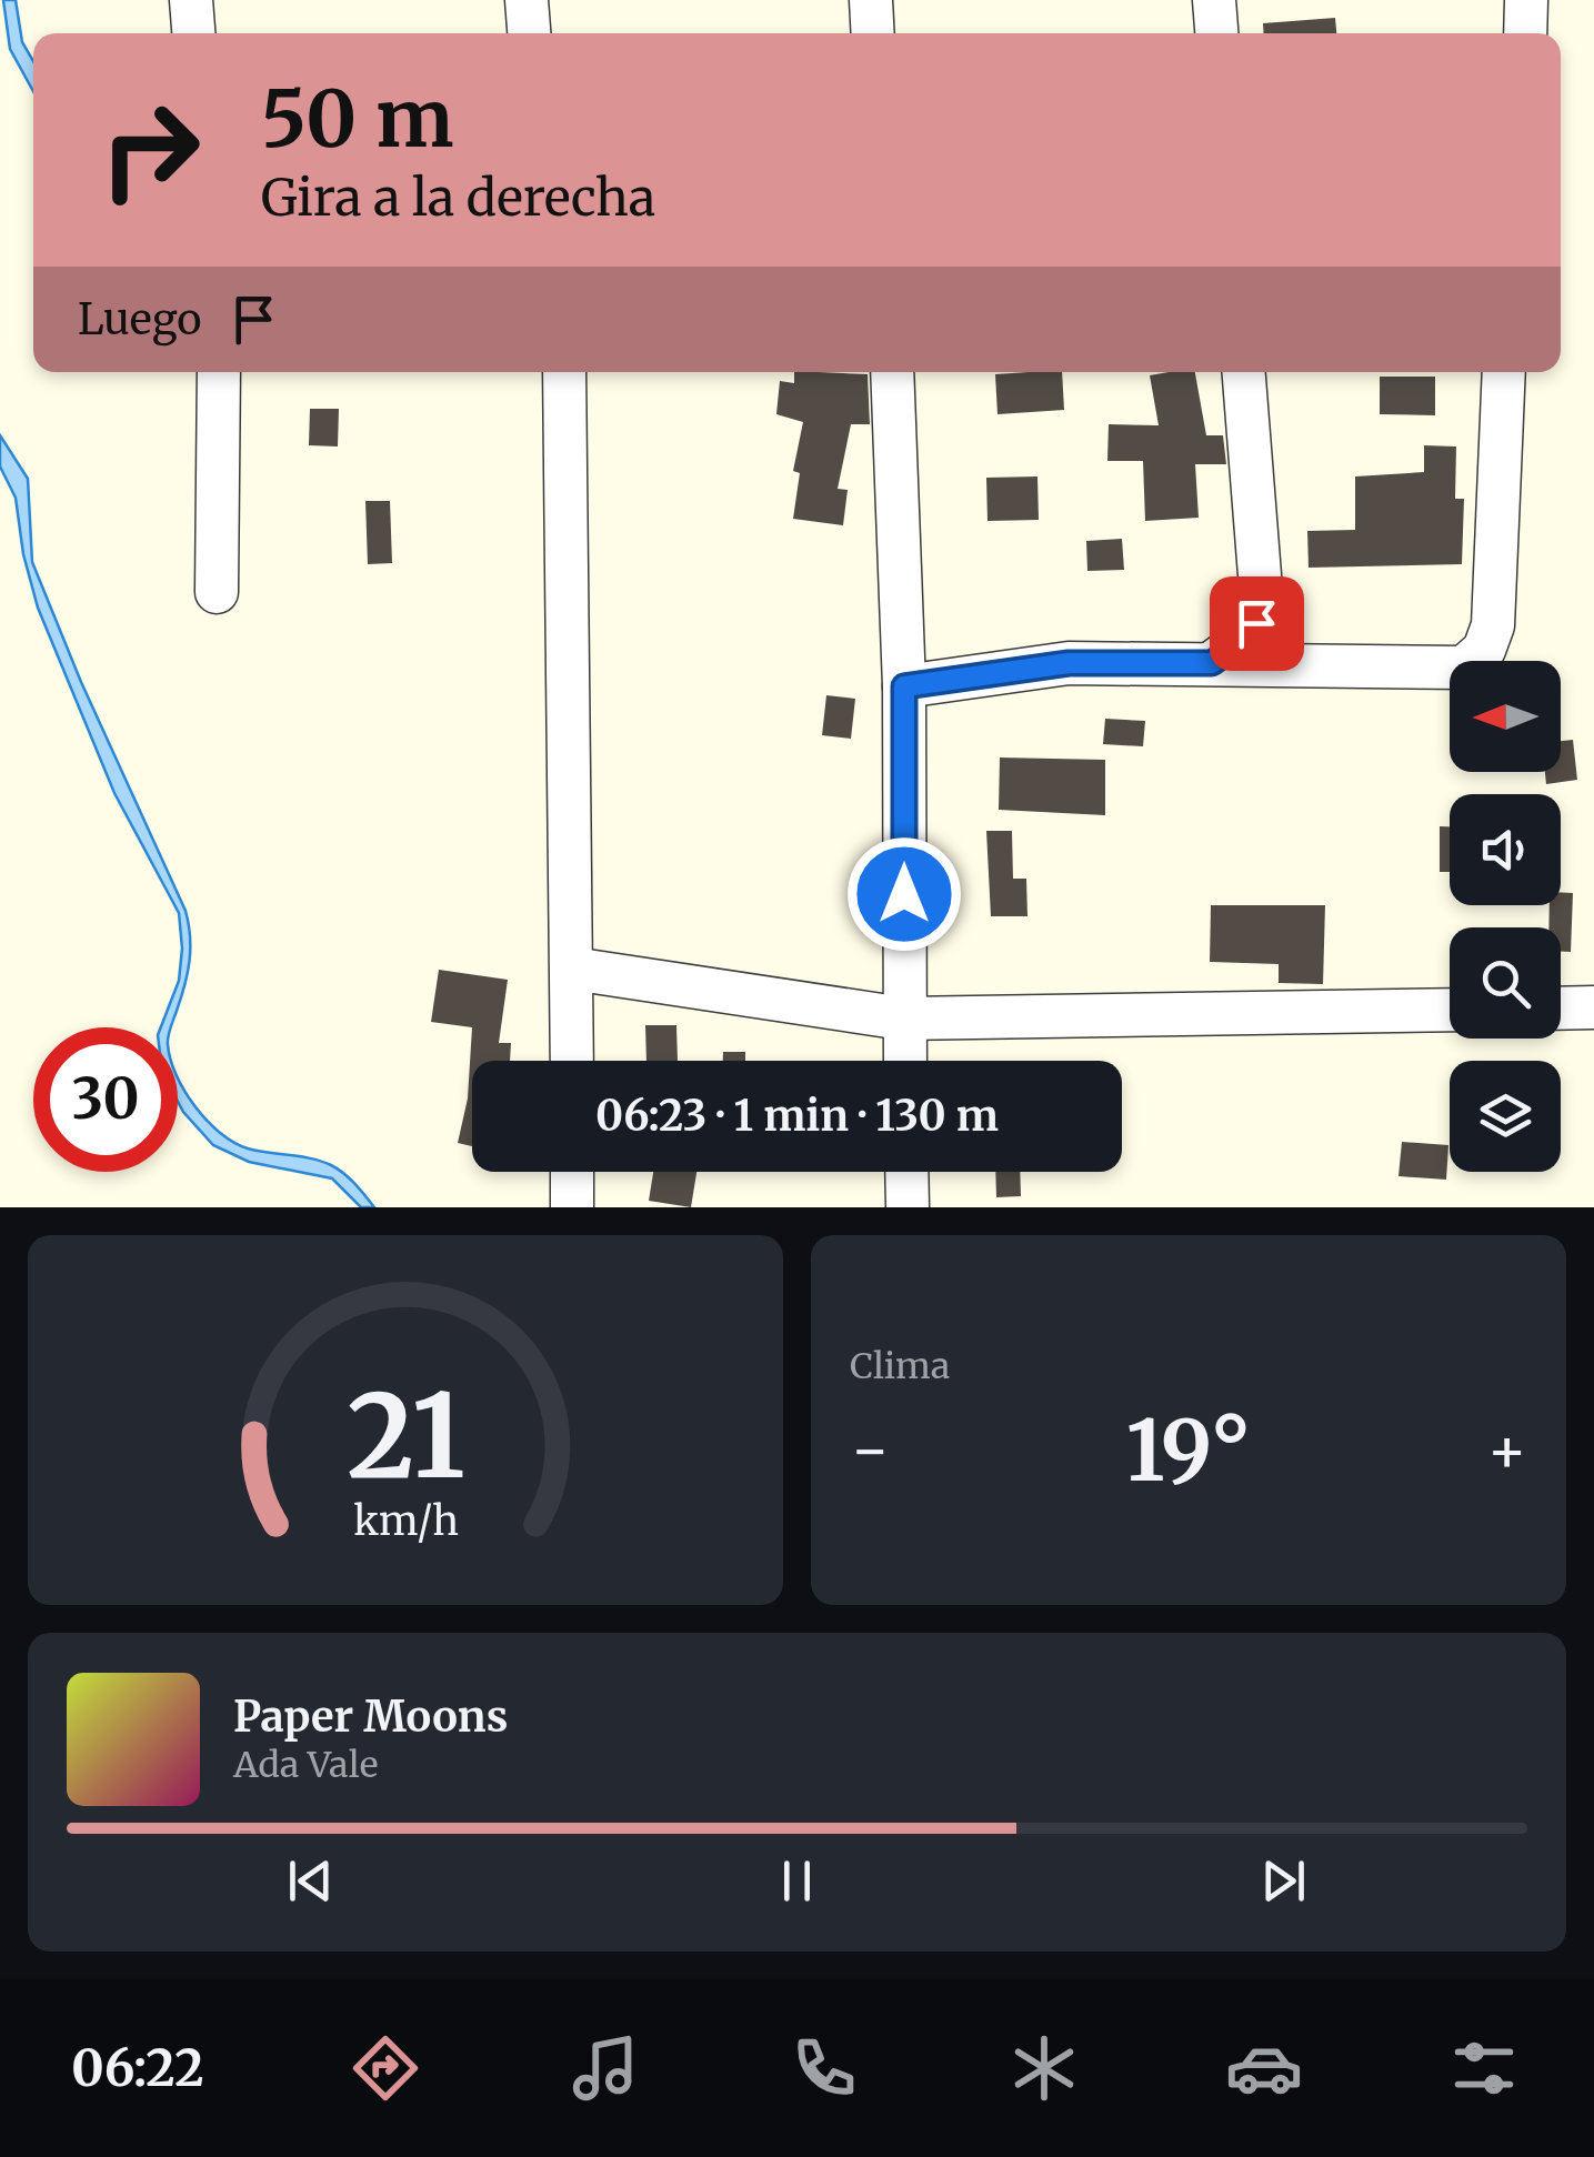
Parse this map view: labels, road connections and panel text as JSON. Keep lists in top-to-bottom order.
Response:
{
  "north": "left",
  "page": {
    "turn": ["50 m", "Gira a la derecha"],
    "then": "Luego",
    "limit": "30",
    "trip": "06:23 · 1 min · 130 m",
    "tile": "Clima",
    "heat": ["−", "19°", "+"],
    "song": ["Paper Moons", "Ada Vale"],
    "tabs": "06:22",
    "gauge": ["21", "km/h"]
  }
}
